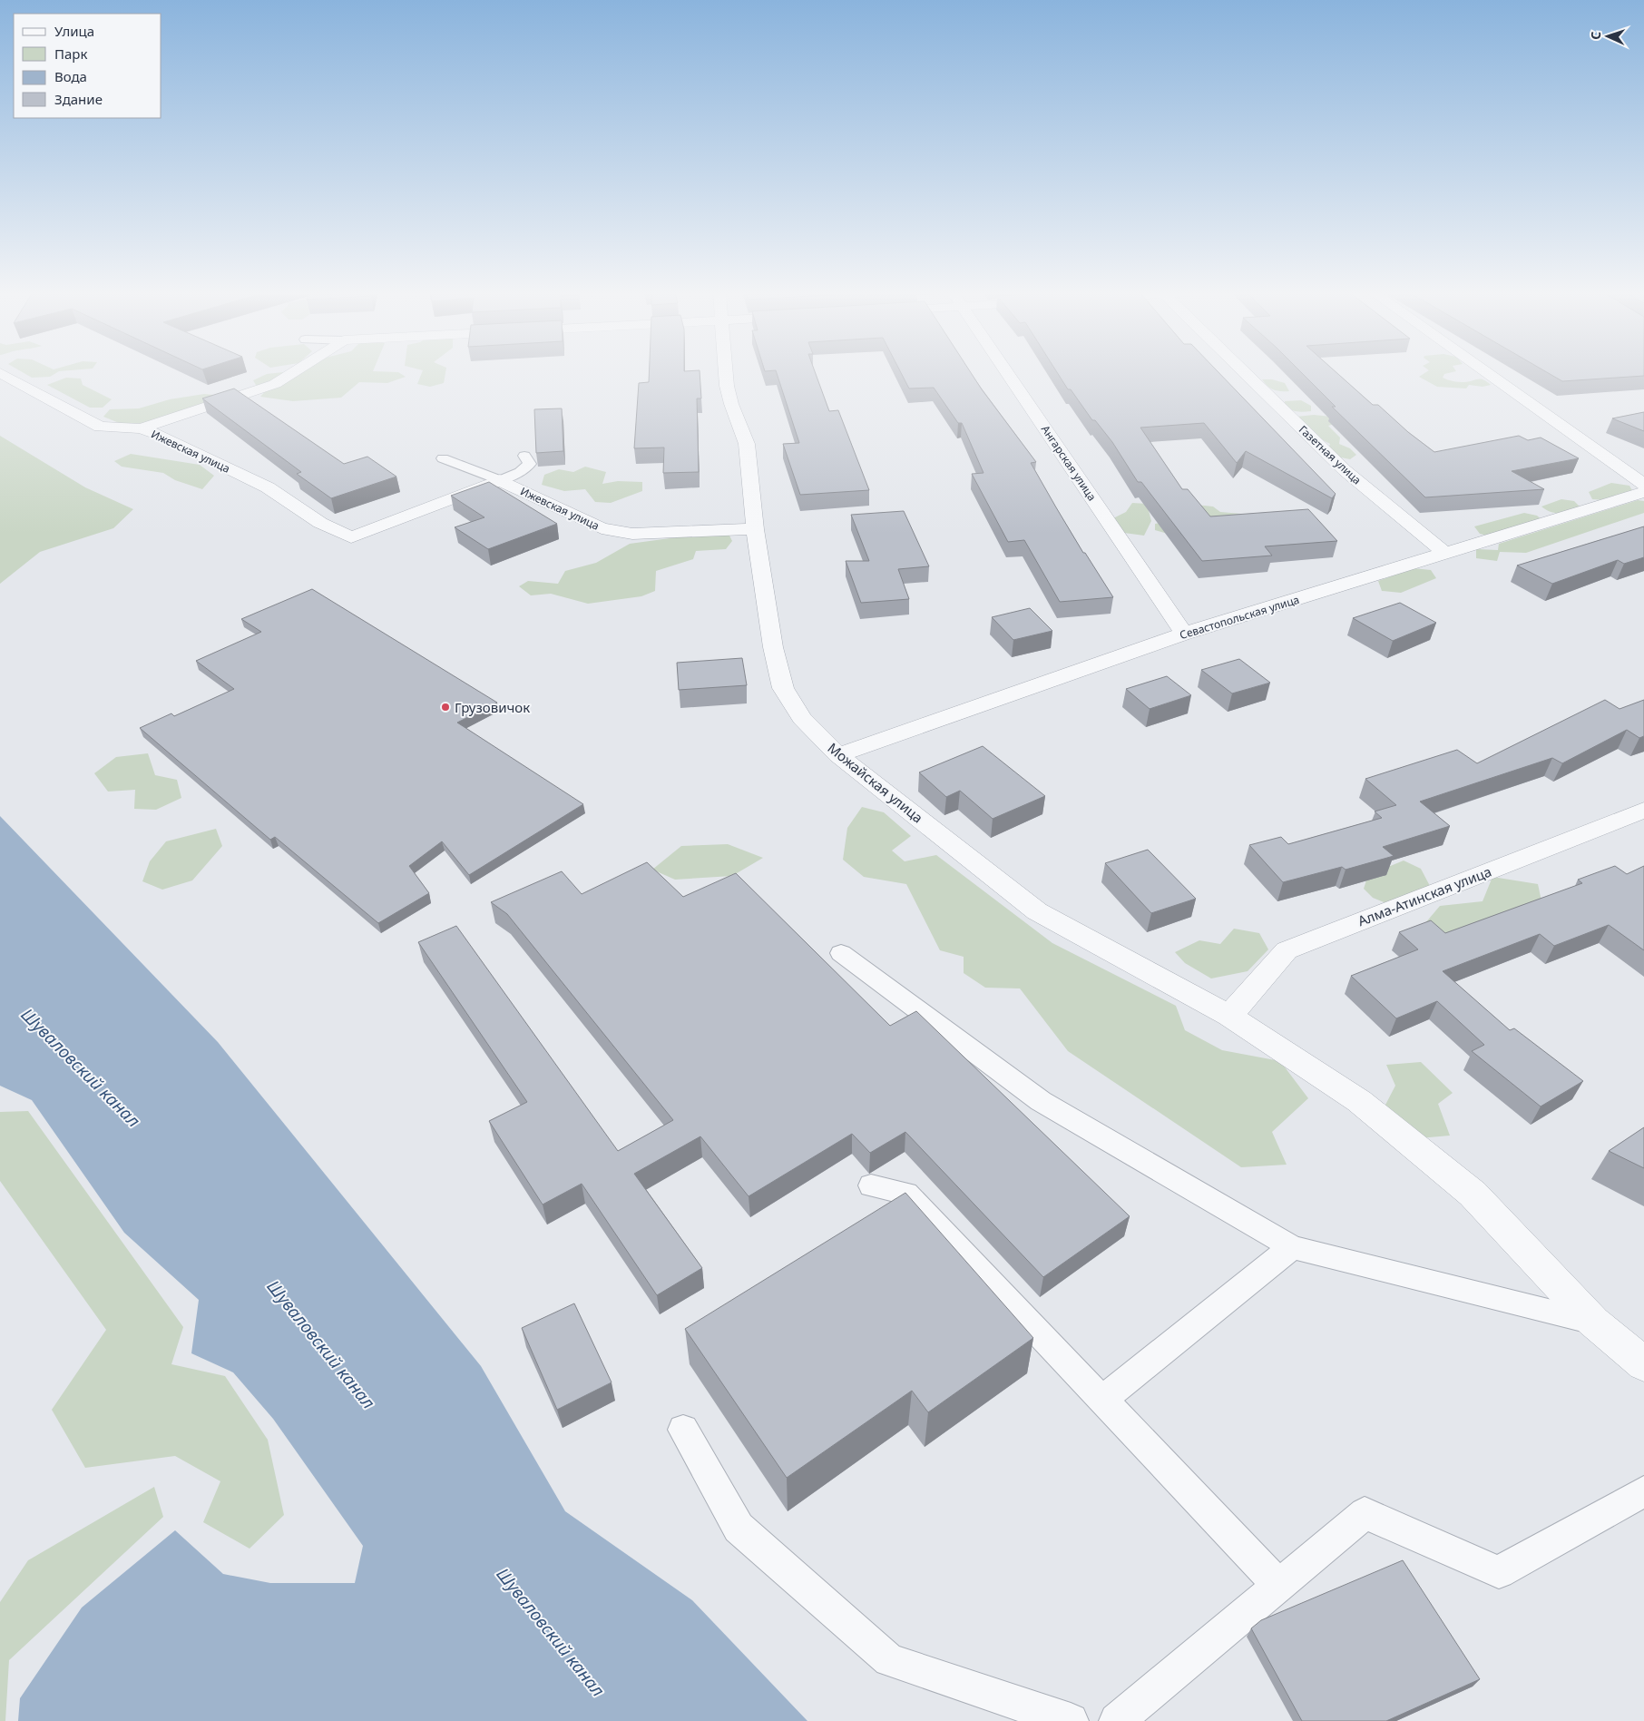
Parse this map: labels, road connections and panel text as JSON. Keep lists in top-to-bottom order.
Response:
{
  "streets": {
    "street": [
      "Ижевская улица",
      "Газетная улица",
      "Ангарская улица",
      "Севастопольская улица",
      "Можайская улица",
      "Алма-Атинская улица"
    ]
  },
  "crossings": [
    ["Ижевская улица", "Можайская улица"],
    ["Газетная улица", "Севастопольская улица"],
    ["Ангарская улица", "Севастопольская улица"],
    ["Севастопольская улица", "Можайская улица"],
    ["Можайская улица", "Алма-Атинская улица"]
  ],
  "water": ["Шуваловский канал"],
  "places": ["Грузовичок"],
  "legend": [
    "Улица",
    "Парк",
    "Вода",
    "Здание"
  ],
  "north": "left"
}
